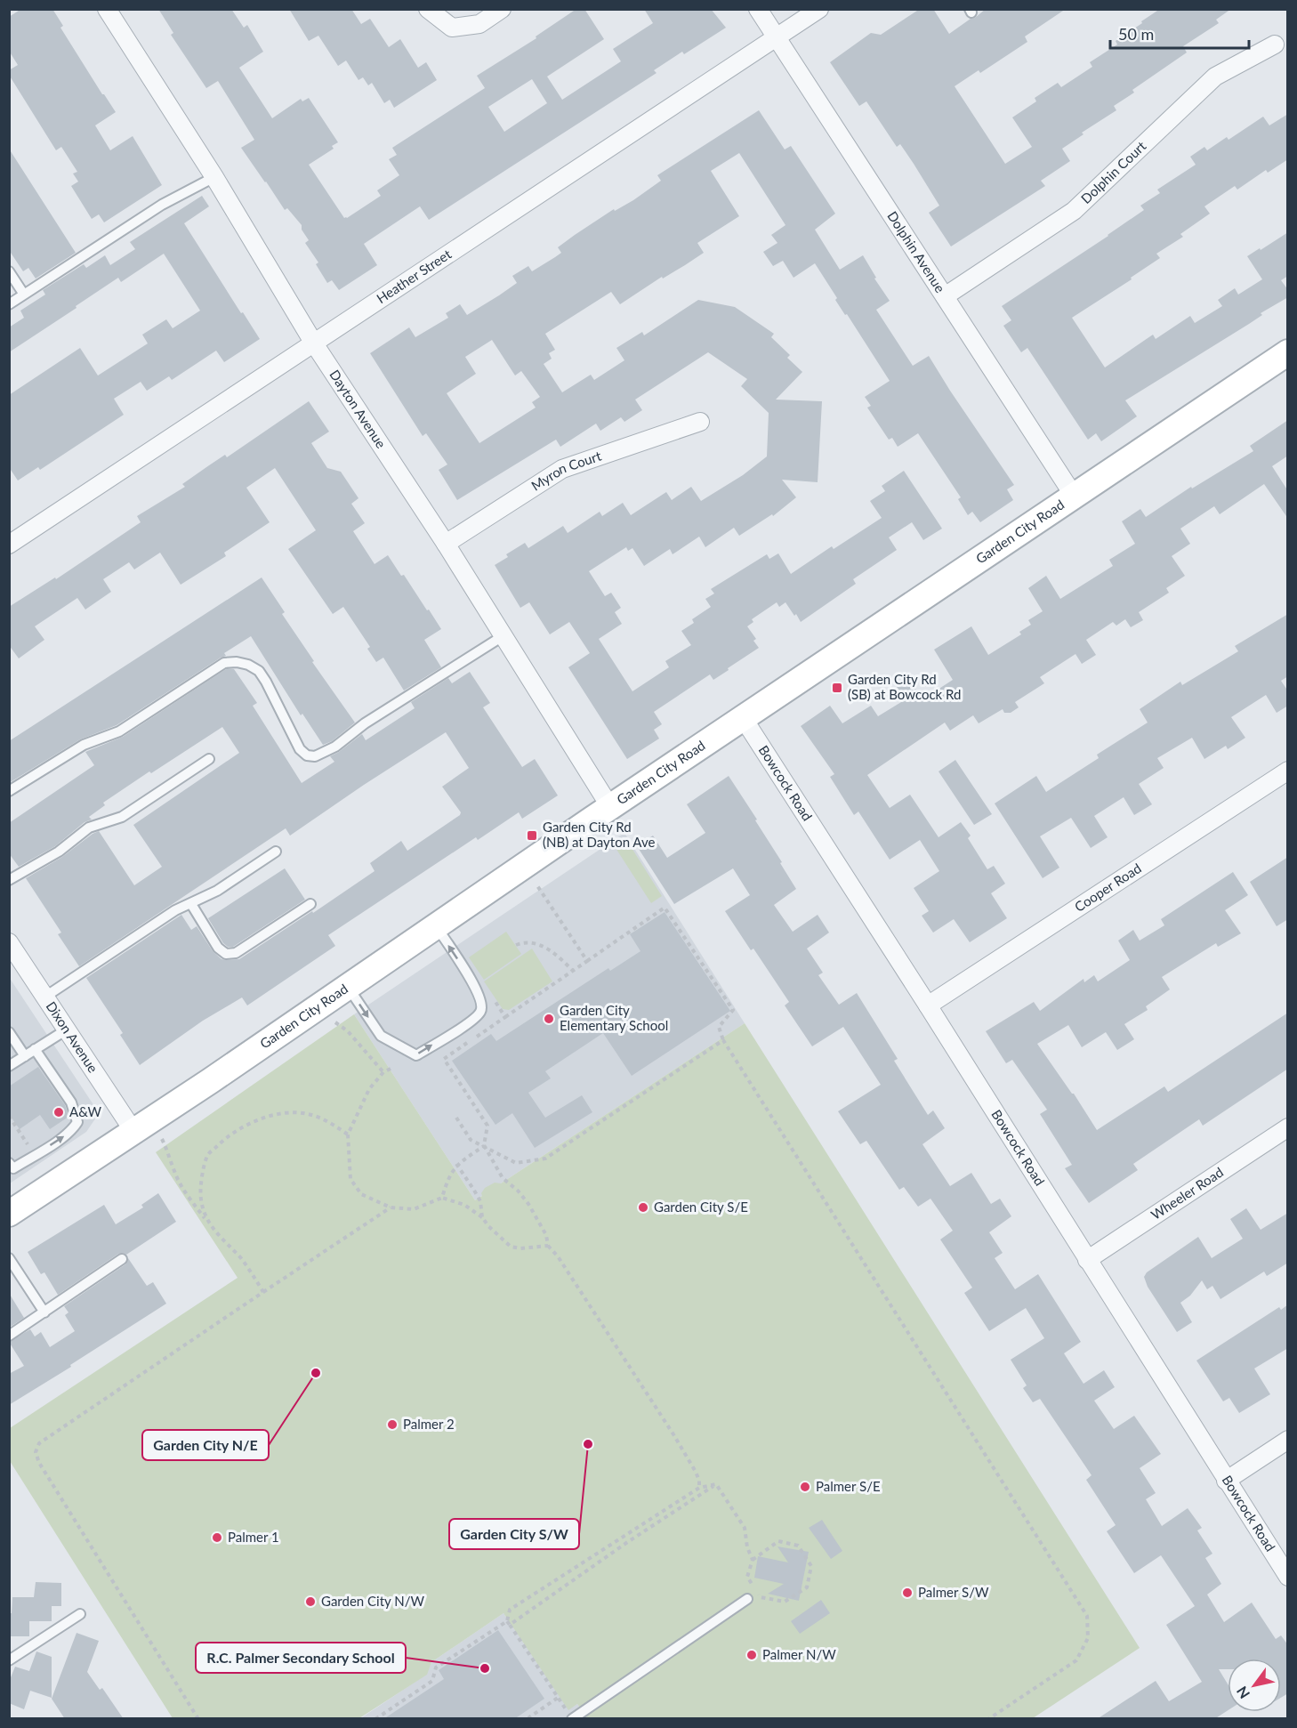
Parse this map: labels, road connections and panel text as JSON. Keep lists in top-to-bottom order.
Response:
{
  "streets": {
    "street": [
      "Dolphin Court",
      "Dolphin Avenue",
      "Heather Street",
      "Dayton Avenue",
      "Myron Court",
      "Garden City Road",
      "Bowcock Road",
      "Cooper Road",
      "Dixon Avenue",
      "Wheeler Road"
    ]
  },
  "crossings": [
    ["Dolphin Court", "Dolphin Avenue"],
    ["Dolphin Avenue", "Heather Street"],
    ["Dolphin Avenue", "Garden City Road"],
    ["Heather Street", "Dayton Avenue"],
    ["Dayton Avenue", "Myron Court"],
    ["Dayton Avenue", "Garden City Road"],
    ["Garden City Road", "Bowcock Road"],
    ["Garden City Road", "Dixon Avenue"],
    ["Bowcock Road", "Cooper Road"],
    ["Bowcock Road", "Wheeler Road"]
  ],
  "places": {
    "transit": ["Garden City Rd (SB) at Bowcock Rd", "Garden City Rd (NB) at Dayton Ave"],
    "other": [
      "Garden City Elementary School",
      "A&W",
      "Garden City S/E",
      "Garden City N/E",
      "Palmer 2",
      "Garden City S/W",
      "Palmer S/E",
      "Palmer 1",
      "Palmer S/W",
      "Garden City N/W",
      "Palmer N/W",
      "R.C. Palmer Secondary School"
    ]
  },
  "scale_bar": "50 m",
  "north": "bottom left"
}
